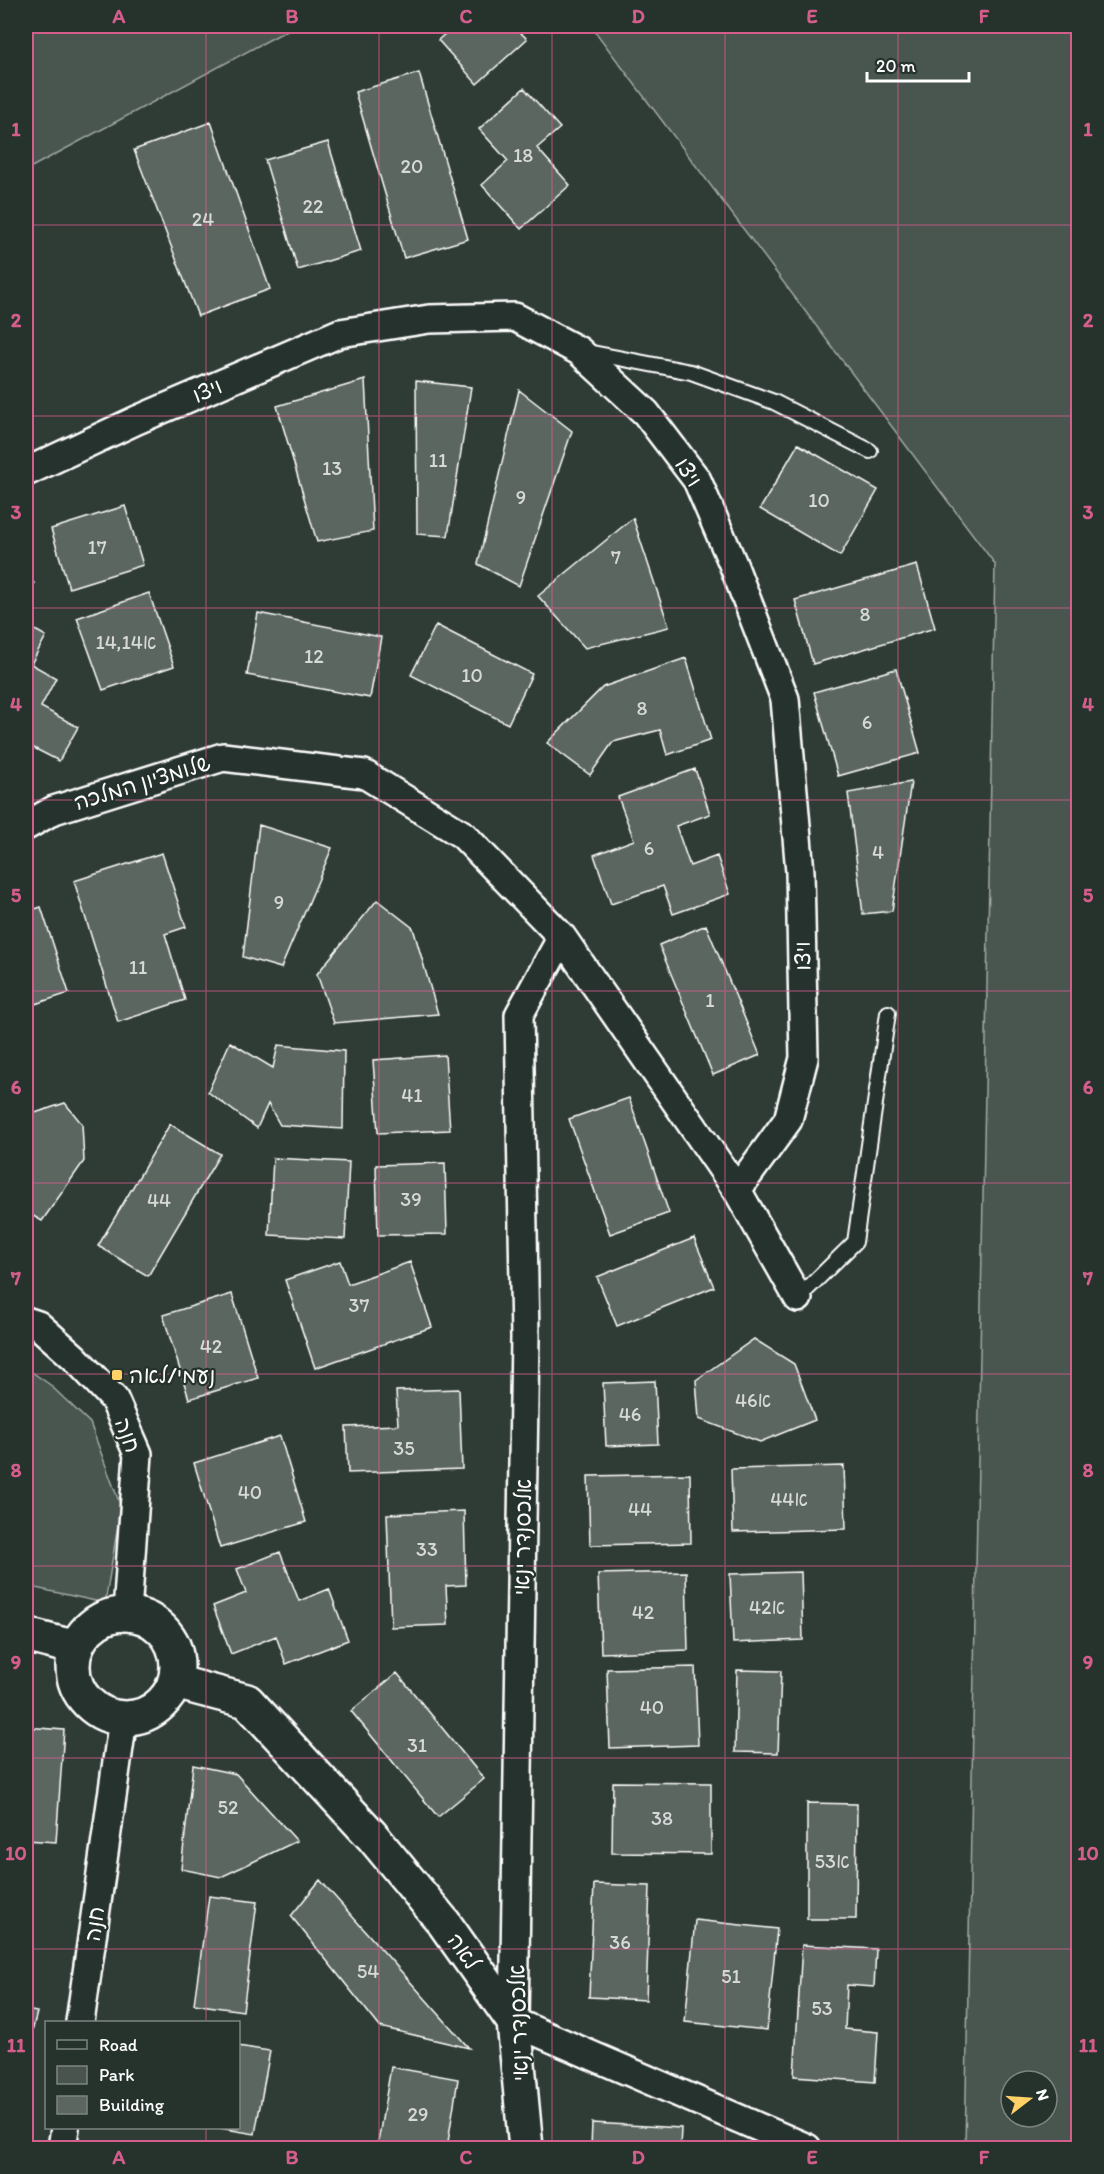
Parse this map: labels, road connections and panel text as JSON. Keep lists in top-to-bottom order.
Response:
{
  "streets": {
    "street": [
      "ויצו",
      "שלומציון המלכה",
      "חנה",
      "אלכסנדר ינאי",
      "לאה"
    ]
  },
  "crossings": [
    ["שלומציון המלכה", "אלכסנדר ינאי"],
    ["חנה", "לאה"],
    ["אלכסנדר ינאי", "לאה"]
  ],
  "places": {
    "transit": ["נעמי/לאה"]
  },
  "house_numbers": [
    "18",
    "20",
    "22",
    "24",
    "11",
    "13",
    "9",
    "10",
    "17",
    "7",
    "8",
    "14,14א",
    "12",
    "10",
    "8",
    "6",
    "6",
    "4",
    "9",
    "11",
    "1",
    "41",
    "39",
    "44",
    "37",
    "42",
    "46א",
    "46",
    "35",
    "40",
    "44א",
    "44",
    "33",
    "42א",
    "42",
    "40",
    "31",
    "52",
    "38",
    "53א",
    "36",
    "54",
    "51",
    "53",
    "29"
  ],
  "legend": ["Road", "Park", "Building"],
  "scale_bar": "20 m",
  "north": "right",
  "grid": {
    "columns": [
      "A",
      "B",
      "C",
      "D",
      "E",
      "F"
    ],
    "rows": [
      "1",
      "2",
      "3",
      "4",
      "5",
      "6",
      "7",
      "8",
      "9",
      "10",
      "11"
    ]
  }
}
